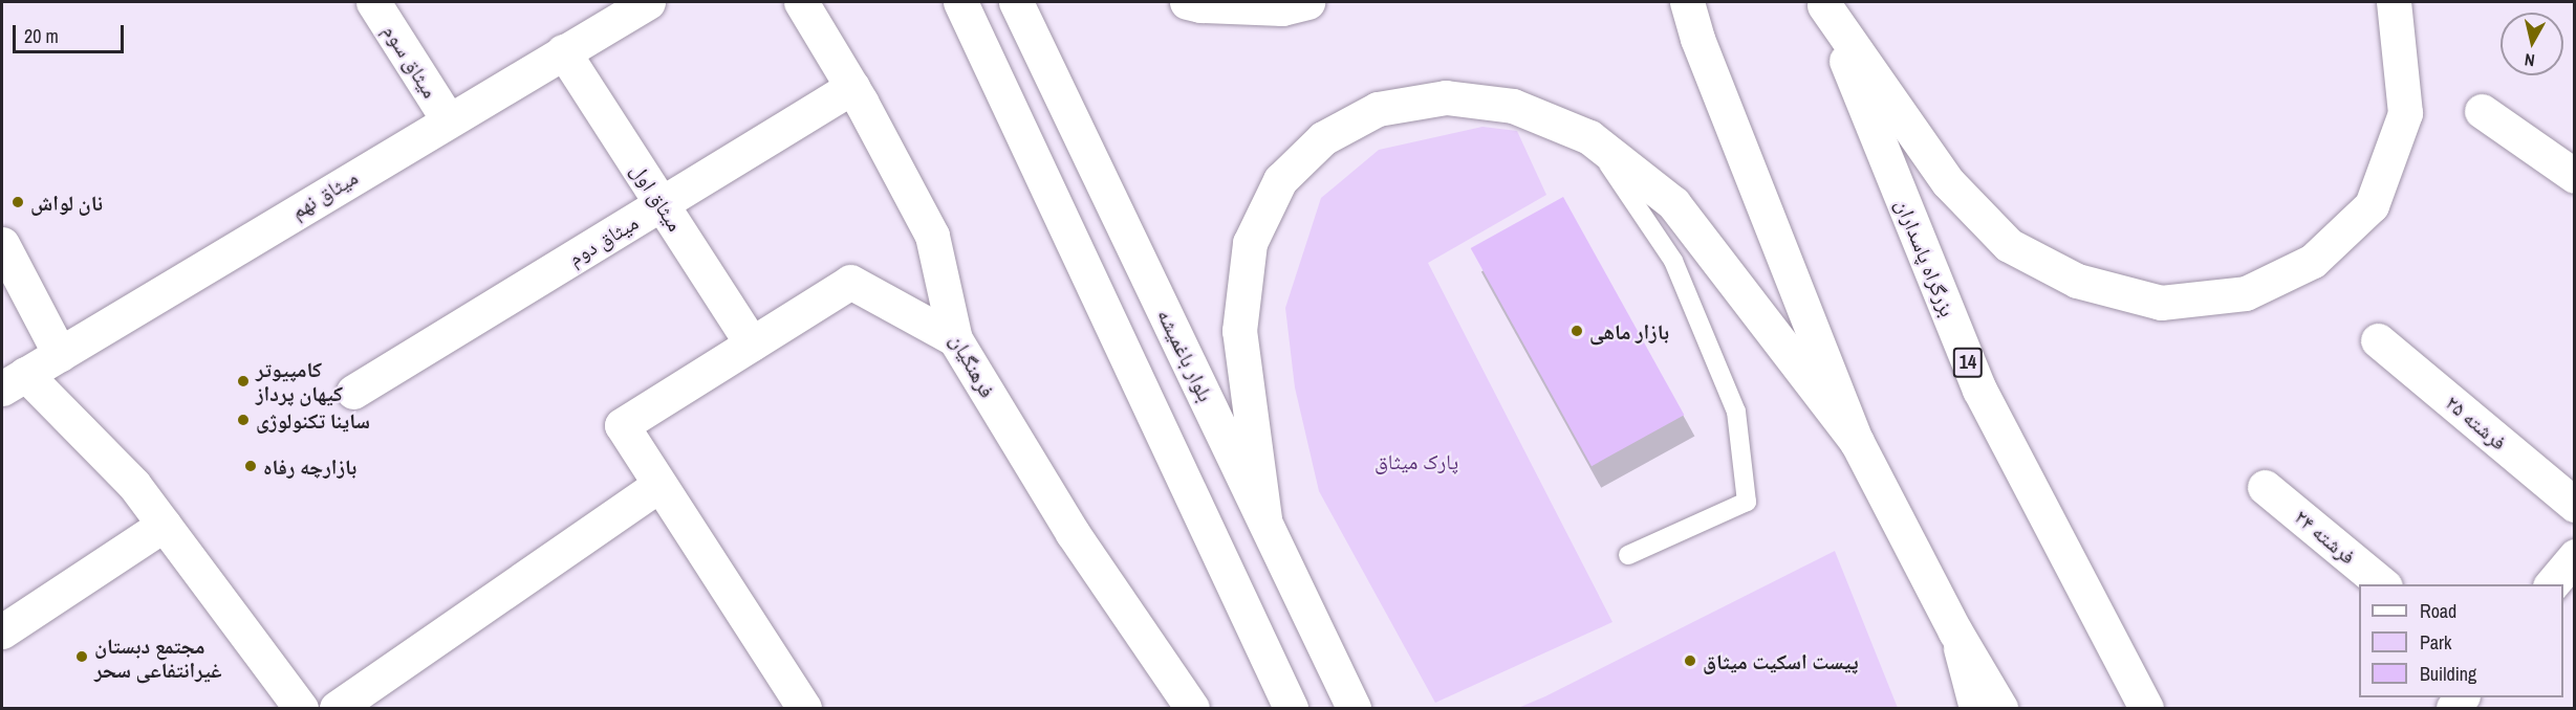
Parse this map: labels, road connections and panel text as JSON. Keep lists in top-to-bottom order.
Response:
{
  "streets": {
    "main road": [
      "میثاق سوم",
      "میثاق نهم",
      "میثاق اول",
      "میثاق دوم",
      "بزرگراه پاسداران",
      "بلوار باغمیشه",
      "14",
      "فرهنگیان",
      "۲۵ فرشته",
      "فرشته ۲۴"
    ]
  },
  "crossings": [
    ["میثاق سوم", "میثاق نهم"],
    ["میثاق نهم", "میثاق اول"],
    ["میثاق اول", "میثاق دوم"],
    ["میثاق دوم", "فرهنگیان"]
  ],
  "parks": ["پارک میثاق"],
  "places": [
    "نان لواش",
    "بازار ماهی",
    "کامپیوتر کیهان پرداز",
    "ساینا تکنولوژی",
    "بازارچه رفاه",
    "مجتمع دبستان غیرانتفاعی سحر",
    "پیست اسکیت میثاق"
  ],
  "legend": ["Road", "Park", "Building"],
  "scale_bar": "20 m",
  "north": "bottom"
}
